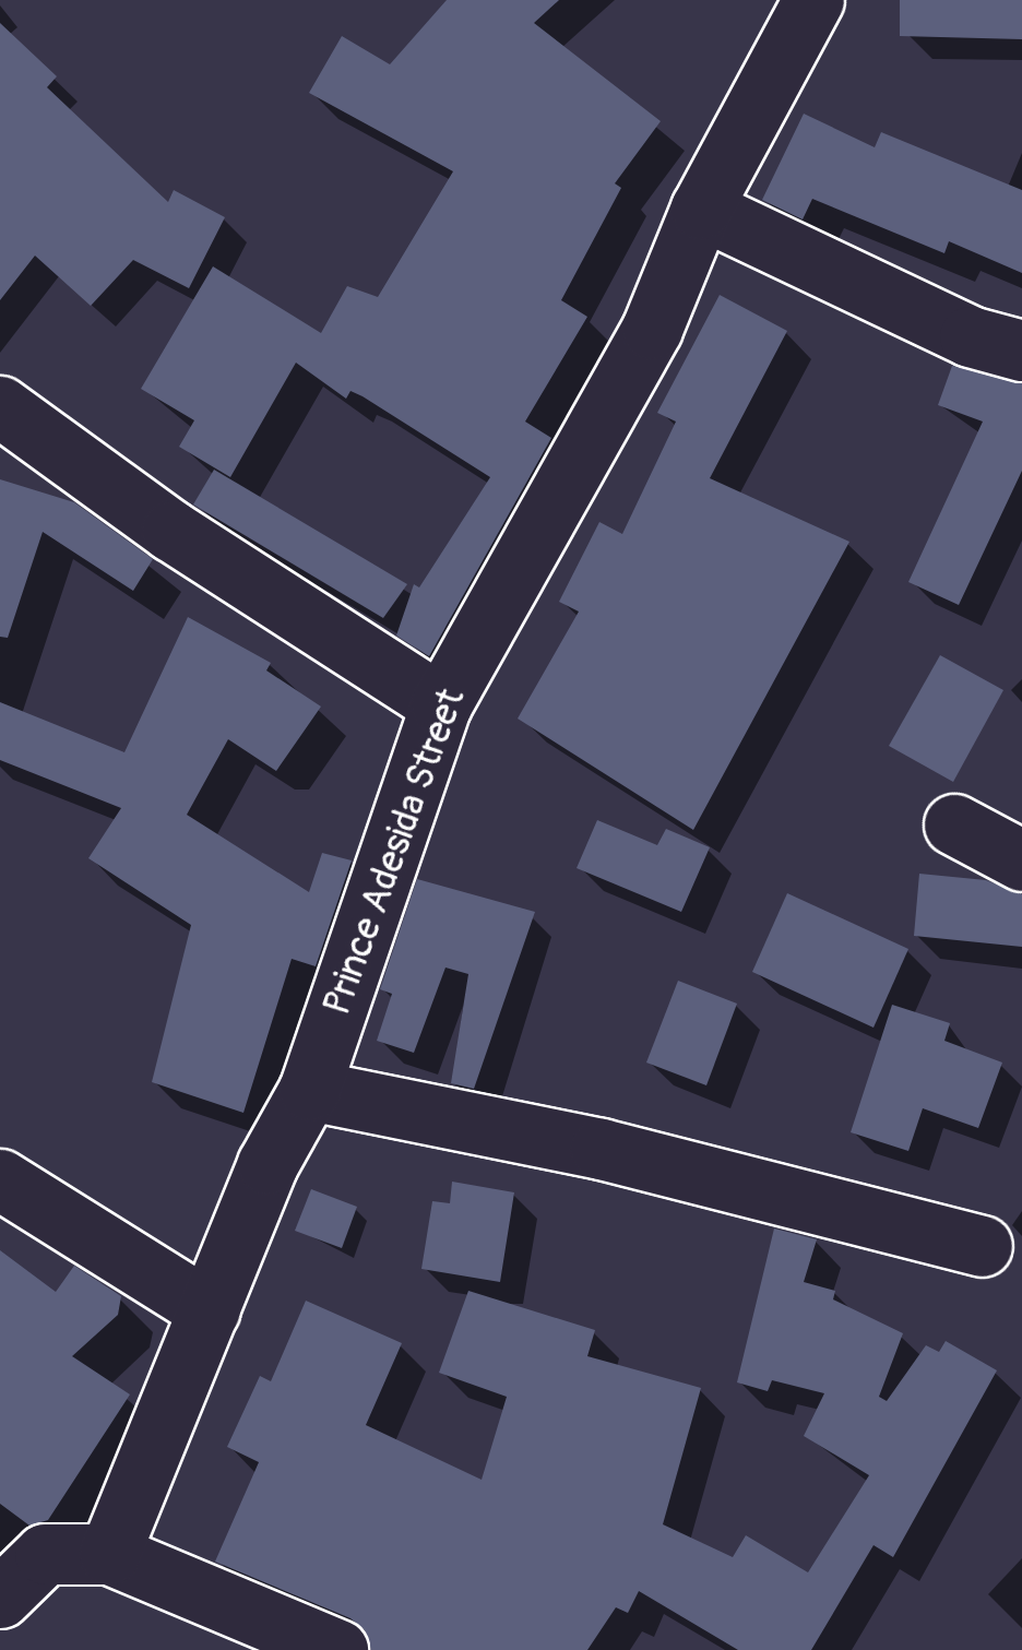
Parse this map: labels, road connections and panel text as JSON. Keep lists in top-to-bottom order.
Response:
{
  "streets": {
    "street": ["Prince Adesida Street"]
  }
}
